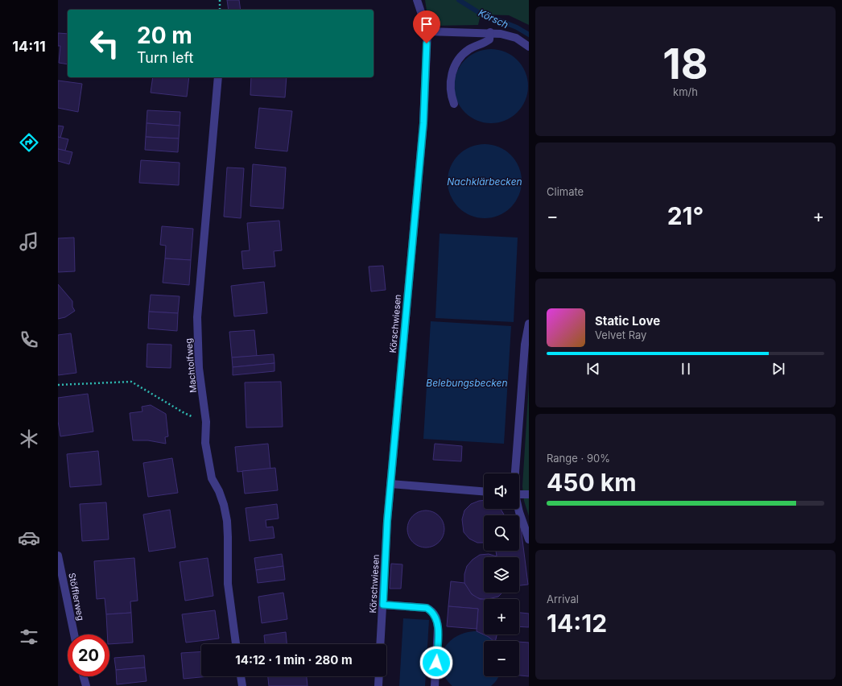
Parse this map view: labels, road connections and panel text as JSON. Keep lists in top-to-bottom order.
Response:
{
  "streets": {
    "street": ["Körschwiesen", "Machtolfweg", "Stöfflerweg"]
  },
  "water": ["Körsch", "Nachklärbecken", "Belebungsbecken"],
  "page": {
    "tabs": "14:11",
    "tile": [
      ["18", "km/h"],
      "Climate",
      ["Range · 90%", "450 km"],
      ["Arrival", "14:12"]
    ],
    "turn": ["20 m", "Turn left"],
    "heat": ["−", "21°", "+"],
    "song": ["Static Love", "Velvet Ray"],
    "map_buttons": ["+", "−"],
    "limit": "20",
    "trip": "14:12 · 1 min · 280 m"
  }
}
